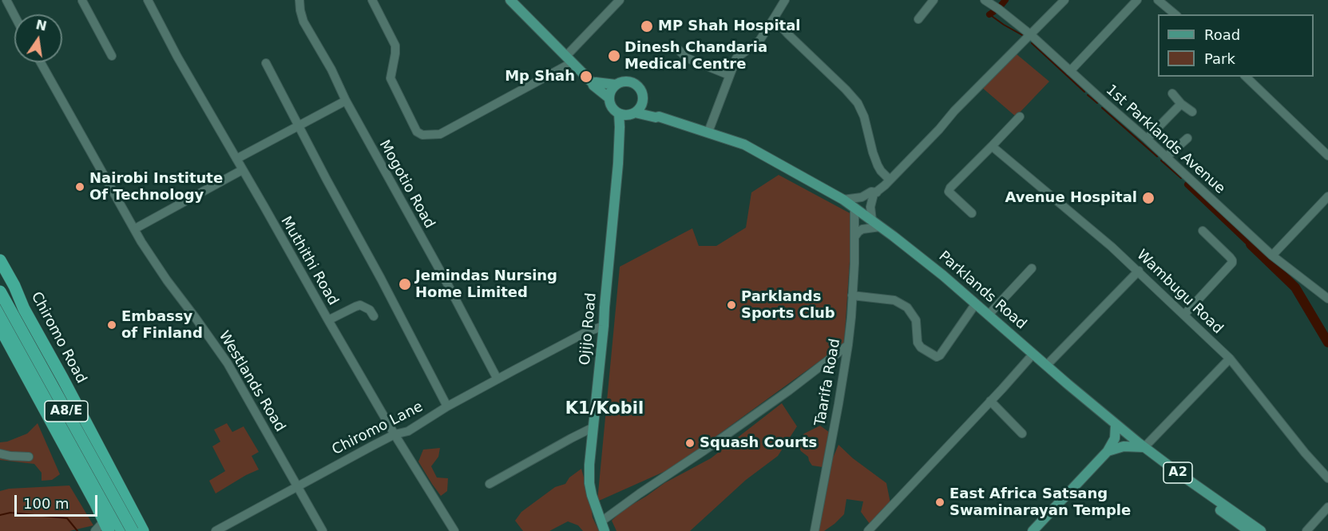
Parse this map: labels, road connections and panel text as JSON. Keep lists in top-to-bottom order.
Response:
{
  "streets": {
    "highway": ["Chiromo Road", "A8/E"],
    "main road": ["Parklands Road", "Ojijo Road", "A2"],
    "street": [
      "1st Parklands Avenue",
      "Mogotio Road",
      "Muthithi Road",
      "Wambugu Road",
      "Westlands Road",
      "Taarifa Road",
      "Chiromo Lane"
    ]
  },
  "crossings": [
    ["Mogotio Road", "Chiromo Lane"],
    ["Muthithi Road", "Chiromo Lane"],
    ["Parklands Road", "Ojijo Road"],
    ["Parklands Road", "Taarifa Road"],
    ["Ojijo Road", "Chiromo Lane"],
    ["Westlands Road", "Chiromo Lane"]
  ],
  "districts": ["K1/Kobil"],
  "places": [
    "MP Shah Hospital",
    "Dinesh Chandaria Medical Centre",
    "Mp Shah",
    "Nairobi Institute Of Technology",
    "Avenue Hospital",
    "Jemindas Nursing Home Limited",
    "Parklands Sports Club",
    "Embassy of Finland",
    "Squash Courts",
    "East Africa Satsang Swaminarayan Temple"
  ],
  "legend": ["Road", "Park"],
  "scale_bar": "100 m",
  "north": "top"
}
